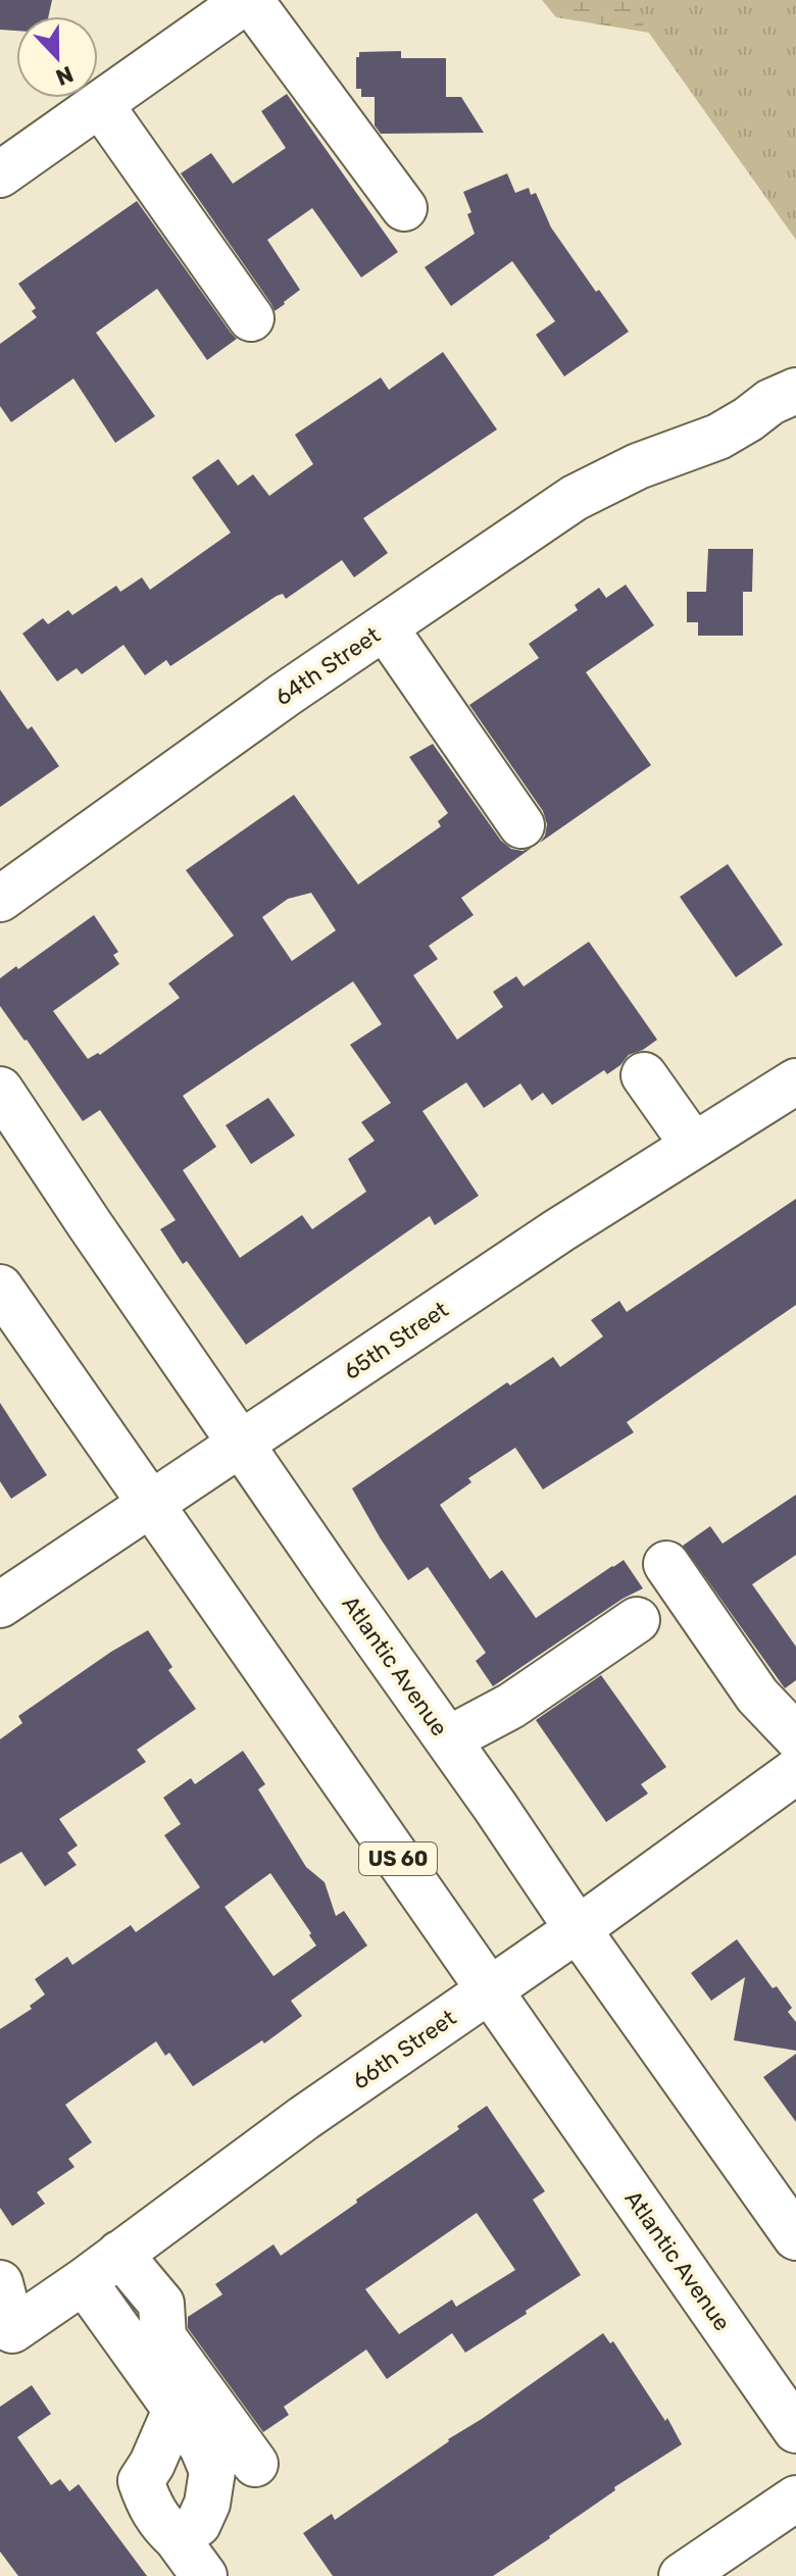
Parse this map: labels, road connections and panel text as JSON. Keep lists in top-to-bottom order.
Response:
{
  "streets": {
    "main road": [
      "64th Street",
      "65th Street",
      "Atlantic Avenue",
      "US 60",
      "66th Street"
    ]
  },
  "crossings": [
    ["65th Street", "Atlantic Avenue"],
    ["Atlantic Avenue", "66th Street"]
  ],
  "north": "bottom"
}
